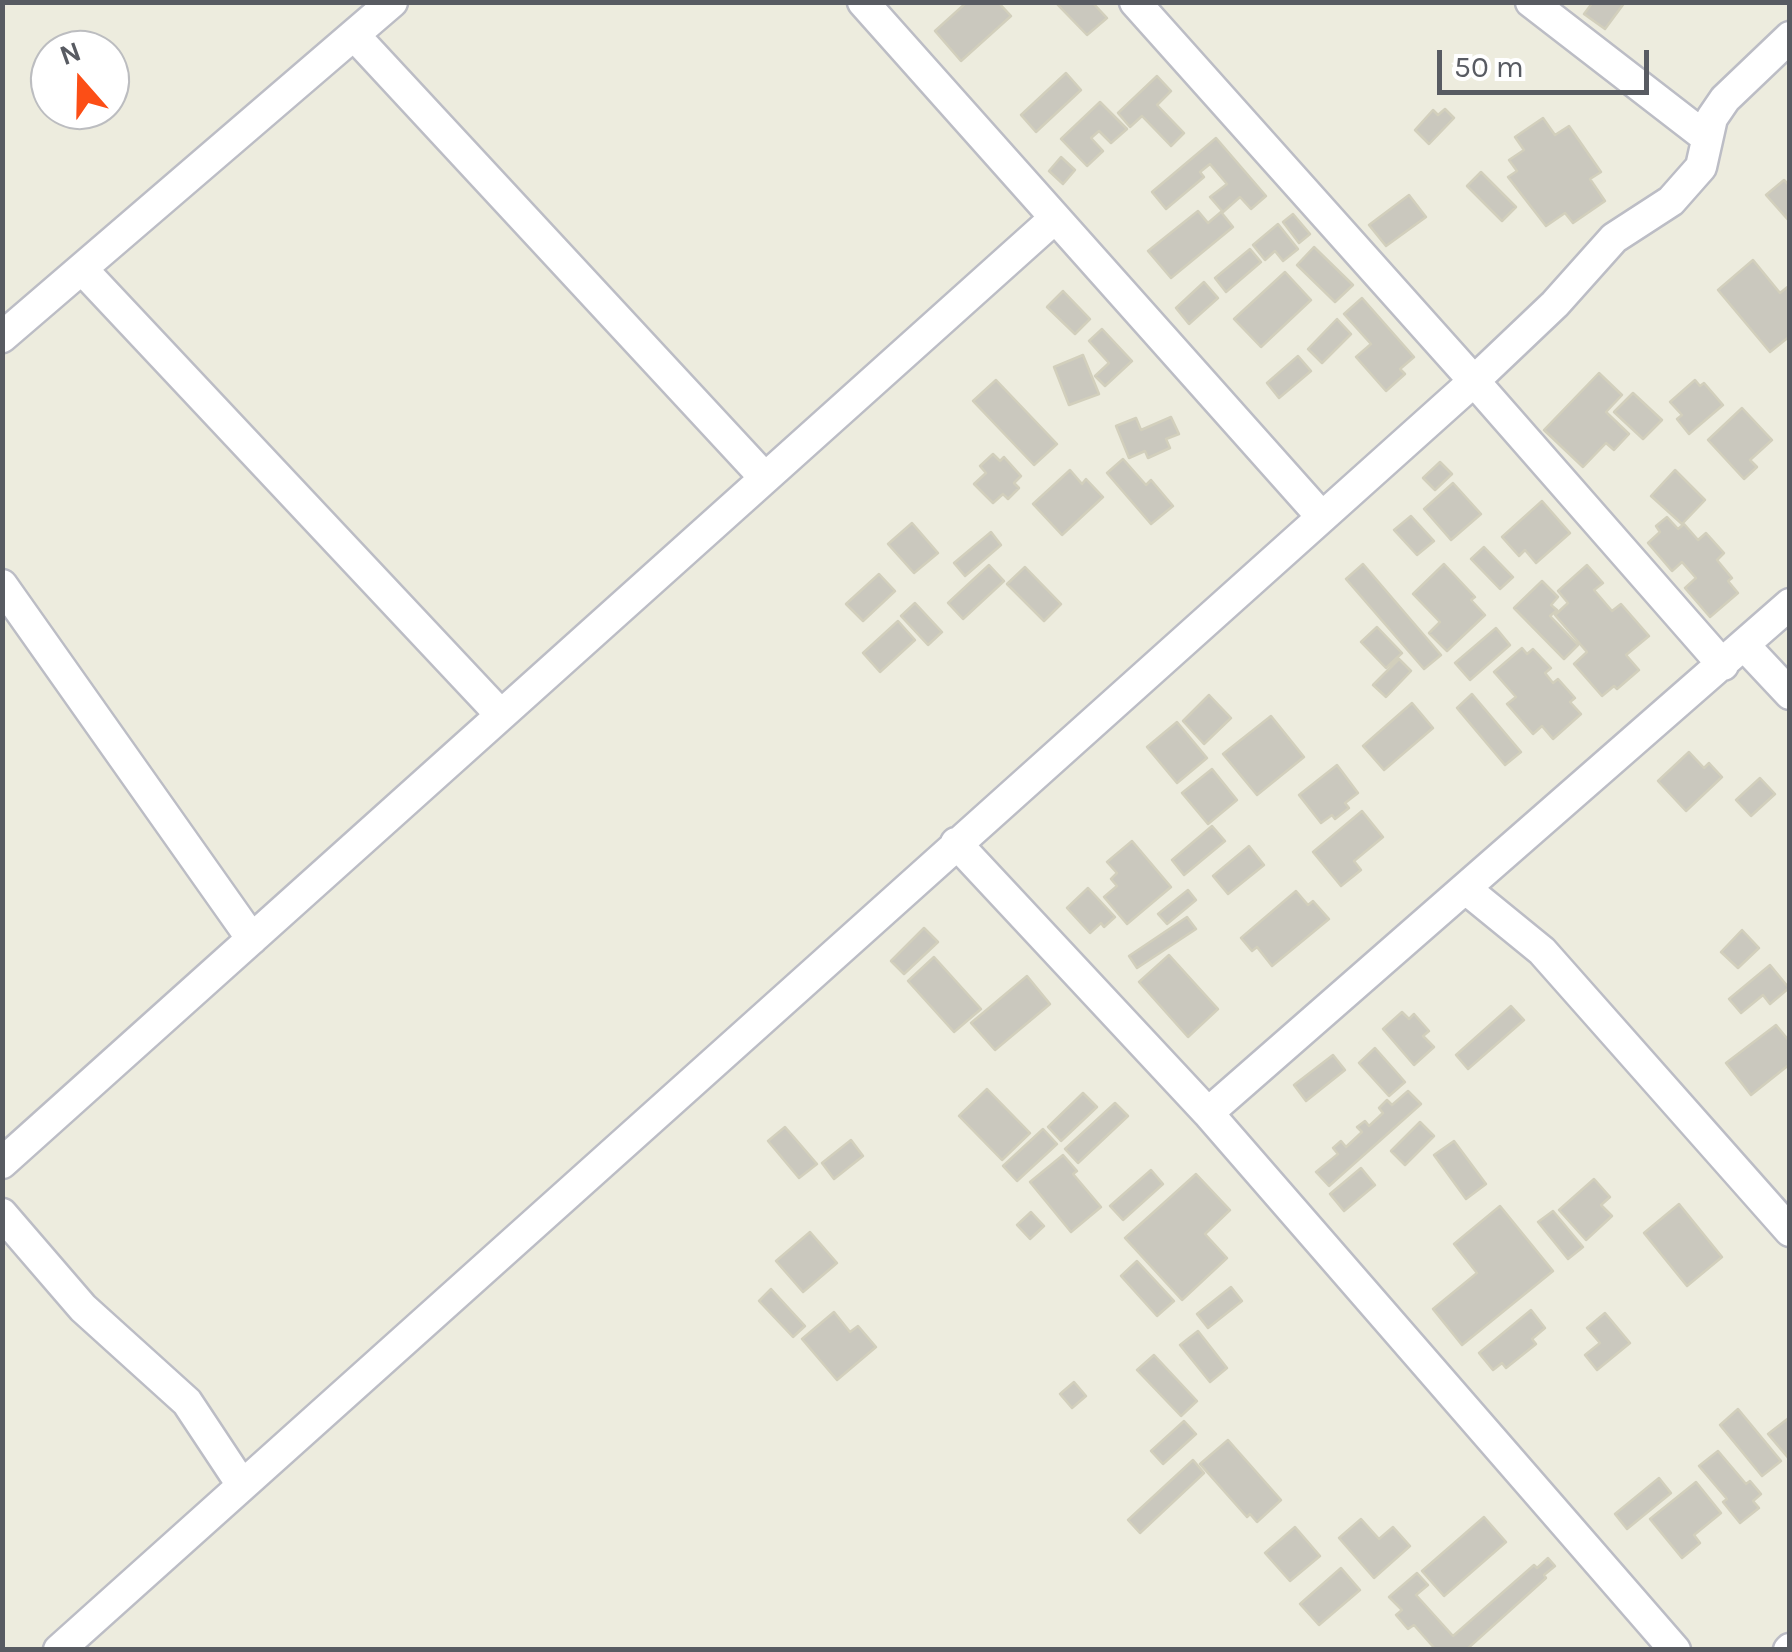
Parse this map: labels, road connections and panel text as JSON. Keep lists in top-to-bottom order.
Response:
{
  "scale_bar": "50 m",
  "north": "top"
}
